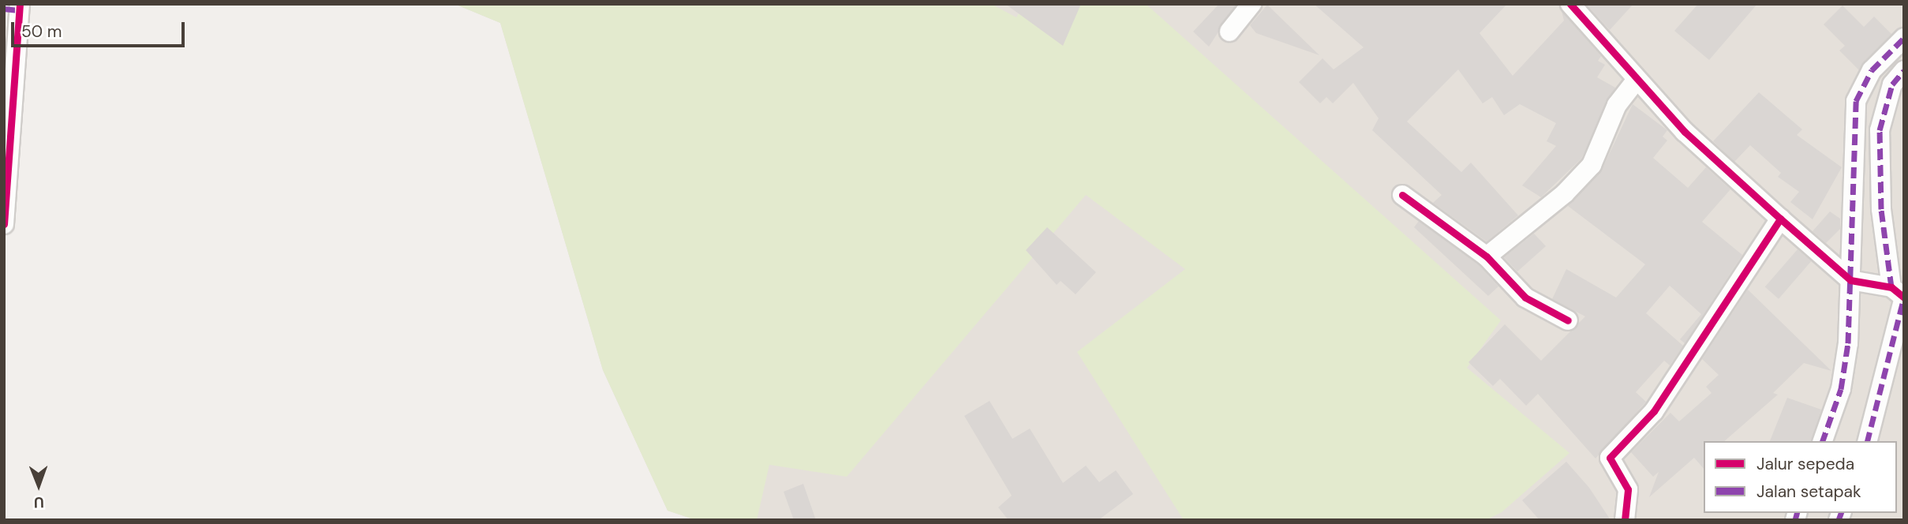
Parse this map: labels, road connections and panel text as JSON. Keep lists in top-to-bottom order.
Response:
{
  "legend": ["Jalur sepeda", "Jalan setapak"],
  "scale_bar": "50 m",
  "north": "bottom"
}
